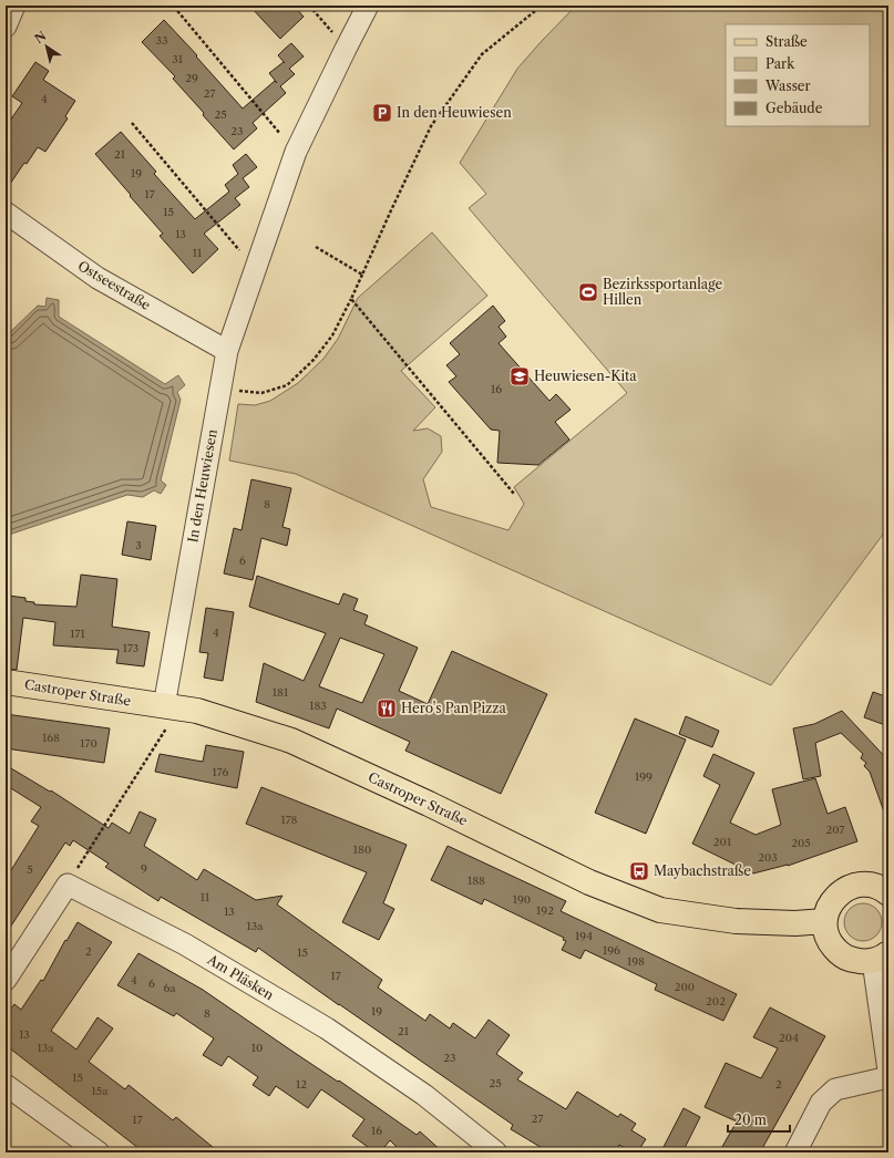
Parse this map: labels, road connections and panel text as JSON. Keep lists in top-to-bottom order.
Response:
{
  "streets": {
    "main road": ["Castroper Straße"],
    "street": ["Ostseestraße", "In den Heuwiesen", "Am Pläsken"]
  },
  "crossings": [
    ["Ostseestraße", "In den Heuwiesen"],
    ["In den Heuwiesen", "Castroper Straße"]
  ],
  "places": {
    "parking": ["In den Heuwiesen"],
    "sports": ["Bezirkssportanlage Hillen"],
    "school or university": ["Heuwiesen-Kita"],
    "restaurant": ["Hero's Pan Pizza"],
    "bus stop": ["Maybachstraße"]
  },
  "house_numbers": [
    "33",
    "31",
    "29",
    "27",
    "4",
    "25",
    "23",
    "21",
    "19",
    "17",
    "15",
    "13",
    "11",
    "16",
    "8",
    "3",
    "6",
    "4",
    "171",
    "173",
    "181",
    "183",
    "168",
    "170",
    "176",
    "199",
    "178",
    "207",
    "201",
    "205",
    "180",
    "203",
    "9",
    "5",
    "188",
    "11",
    "190",
    "192",
    "13",
    "13a",
    "194",
    "196",
    "2",
    "15",
    "198",
    "17",
    "4",
    "6",
    "200",
    "6a",
    "202",
    "19",
    "8",
    "21",
    "13",
    "204",
    "13a",
    "10",
    "23",
    "15",
    "25",
    "12",
    "2",
    "15a",
    "27",
    "17",
    "16"
  ],
  "legend": [
    "Straße",
    "Park",
    "Wasser",
    "Gebäude"
  ],
  "scale_bar": "20 m",
  "north": "top left"
}
